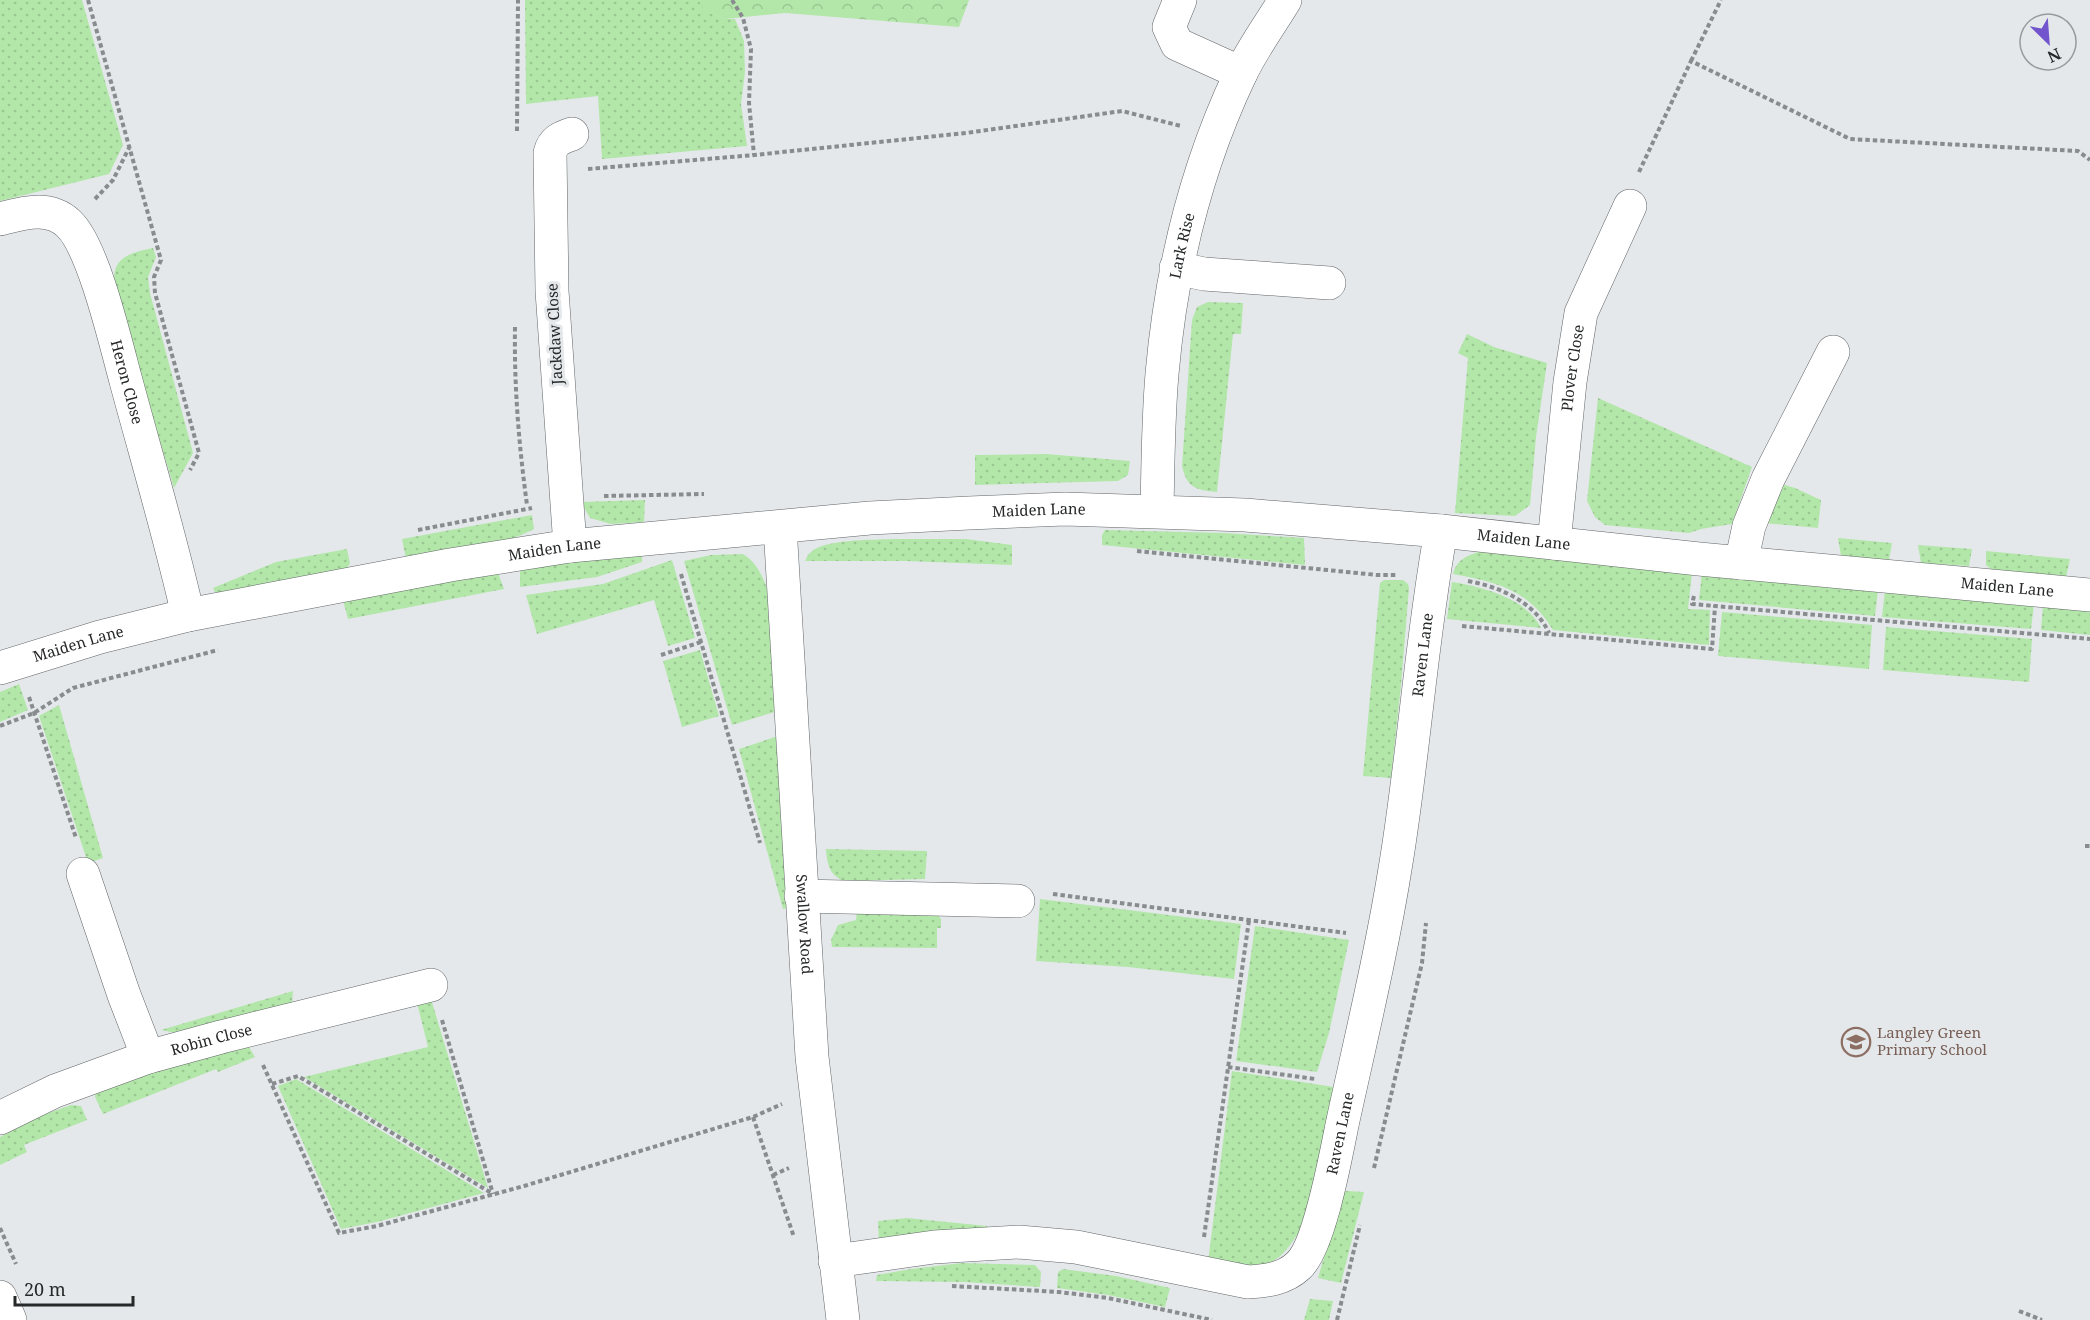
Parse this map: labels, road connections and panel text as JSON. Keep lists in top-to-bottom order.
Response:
{
  "streets": {
    "street": [
      "Lark Rise",
      "Jackdaw Close",
      "Plover Close",
      "Heron Close",
      "Maiden Lane",
      "Raven Lane",
      "Swallow Road",
      "Robin Close"
    ]
  },
  "crossings": [
    ["Lark Rise", "Maiden Lane"],
    ["Jackdaw Close", "Maiden Lane"],
    ["Plover Close", "Maiden Lane"],
    ["Heron Close", "Maiden Lane"],
    ["Maiden Lane", "Raven Lane"],
    ["Maiden Lane", "Swallow Road"],
    ["Raven Lane", "Swallow Road"]
  ],
  "places": {
    "school or university": ["Langley Green Primary School"]
  },
  "scale_bar": "20 m",
  "north": "bottom right"
}
